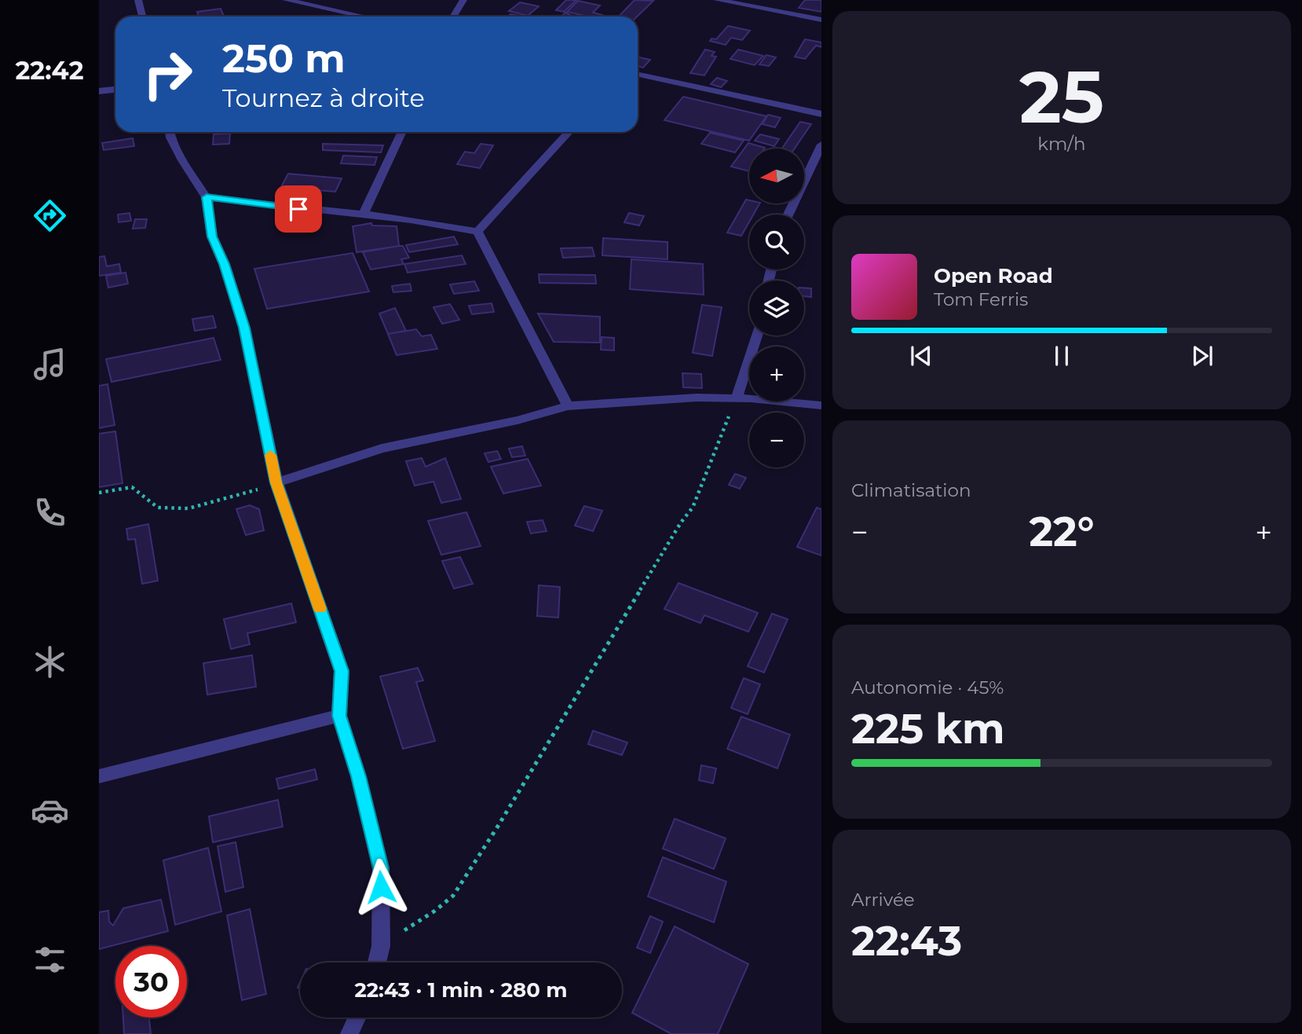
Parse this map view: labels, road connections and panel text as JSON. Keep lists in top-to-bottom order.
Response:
{
  "north": "left",
  "page": {
    "tabs": "22:42",
    "tile": [
      ["25", "km/h"],
      "Climatisation",
      ["Autonomie · 45%", "225 km"],
      ["Arrivée", "22:43"]
    ],
    "turn": ["250 m", "Tournez à droite"],
    "map_buttons": ["+", "−"],
    "song": ["Open Road", "Tom Ferris"],
    "heat": ["−", "22°", "+"],
    "limit": "30",
    "trip": "22:43 · 1 min · 280 m"
  }
}
